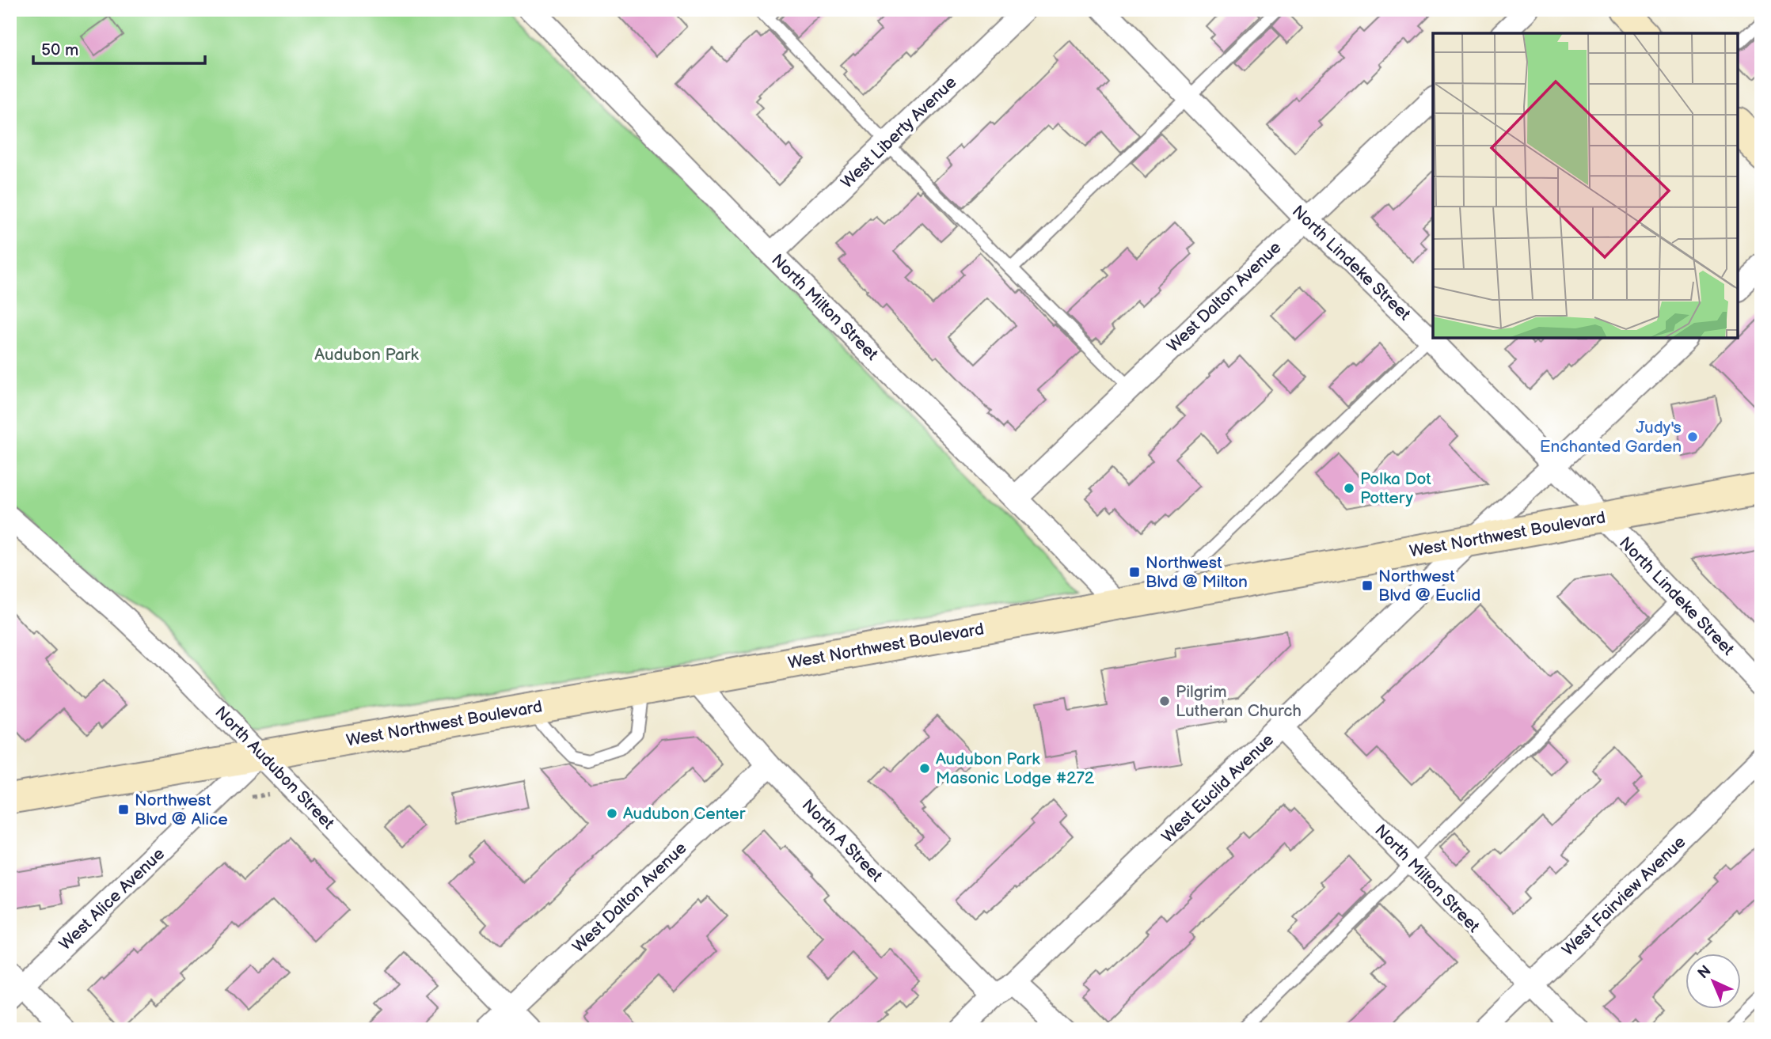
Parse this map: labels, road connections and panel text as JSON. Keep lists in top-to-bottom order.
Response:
{
  "streets": {
    "main road": ["West Northwest Boulevard"],
    "street": [
      "West Liberty Avenue",
      "North Lindeke Street",
      "West Dalton Avenue",
      "North Milton Street",
      "North Audubon Street",
      "West Euclid Avenue",
      "North A Street",
      "West Fairview Avenue",
      "West Alice Avenue"
    ]
  },
  "crossings": [
    ["West Liberty Avenue", "North Milton Street"],
    ["North Lindeke Street", "West Dalton Avenue"],
    ["North Lindeke Street", "West Northwest Boulevard"],
    ["North Lindeke Street", "West Euclid Avenue"],
    ["West Dalton Avenue", "North Milton Street"],
    ["West Dalton Avenue", "North Audubon Street"],
    ["West Dalton Avenue", "North A Street"],
    ["North Milton Street", "West Northwest Boulevard"],
    ["North Milton Street", "West Euclid Avenue"],
    ["North Milton Street", "West Fairview Avenue"],
    ["West Northwest Boulevard", "North Audubon Street"],
    ["West Northwest Boulevard", "West Euclid Avenue"],
    ["West Northwest Boulevard", "North A Street"],
    ["West Northwest Boulevard", "West Alice Avenue"],
    ["North Audubon Street", "West Alice Avenue"],
    ["West Euclid Avenue", "North A Street"]
  ],
  "parks": ["Audubon Park"],
  "places": {
    "other": [
      "Judy's Enchanted Garden",
      "Polka Dot Pottery",
      "Pilgrim Lutheran Church",
      "Audubon Park Masonic Lodge #272",
      "Audubon Center"
    ],
    "transit": ["Northwest Blvd @ Milton", "Northwest Blvd @ Euclid", "Northwest Blvd @ Alice"]
  },
  "scale_bar": "50 m",
  "north": "top left"
}
